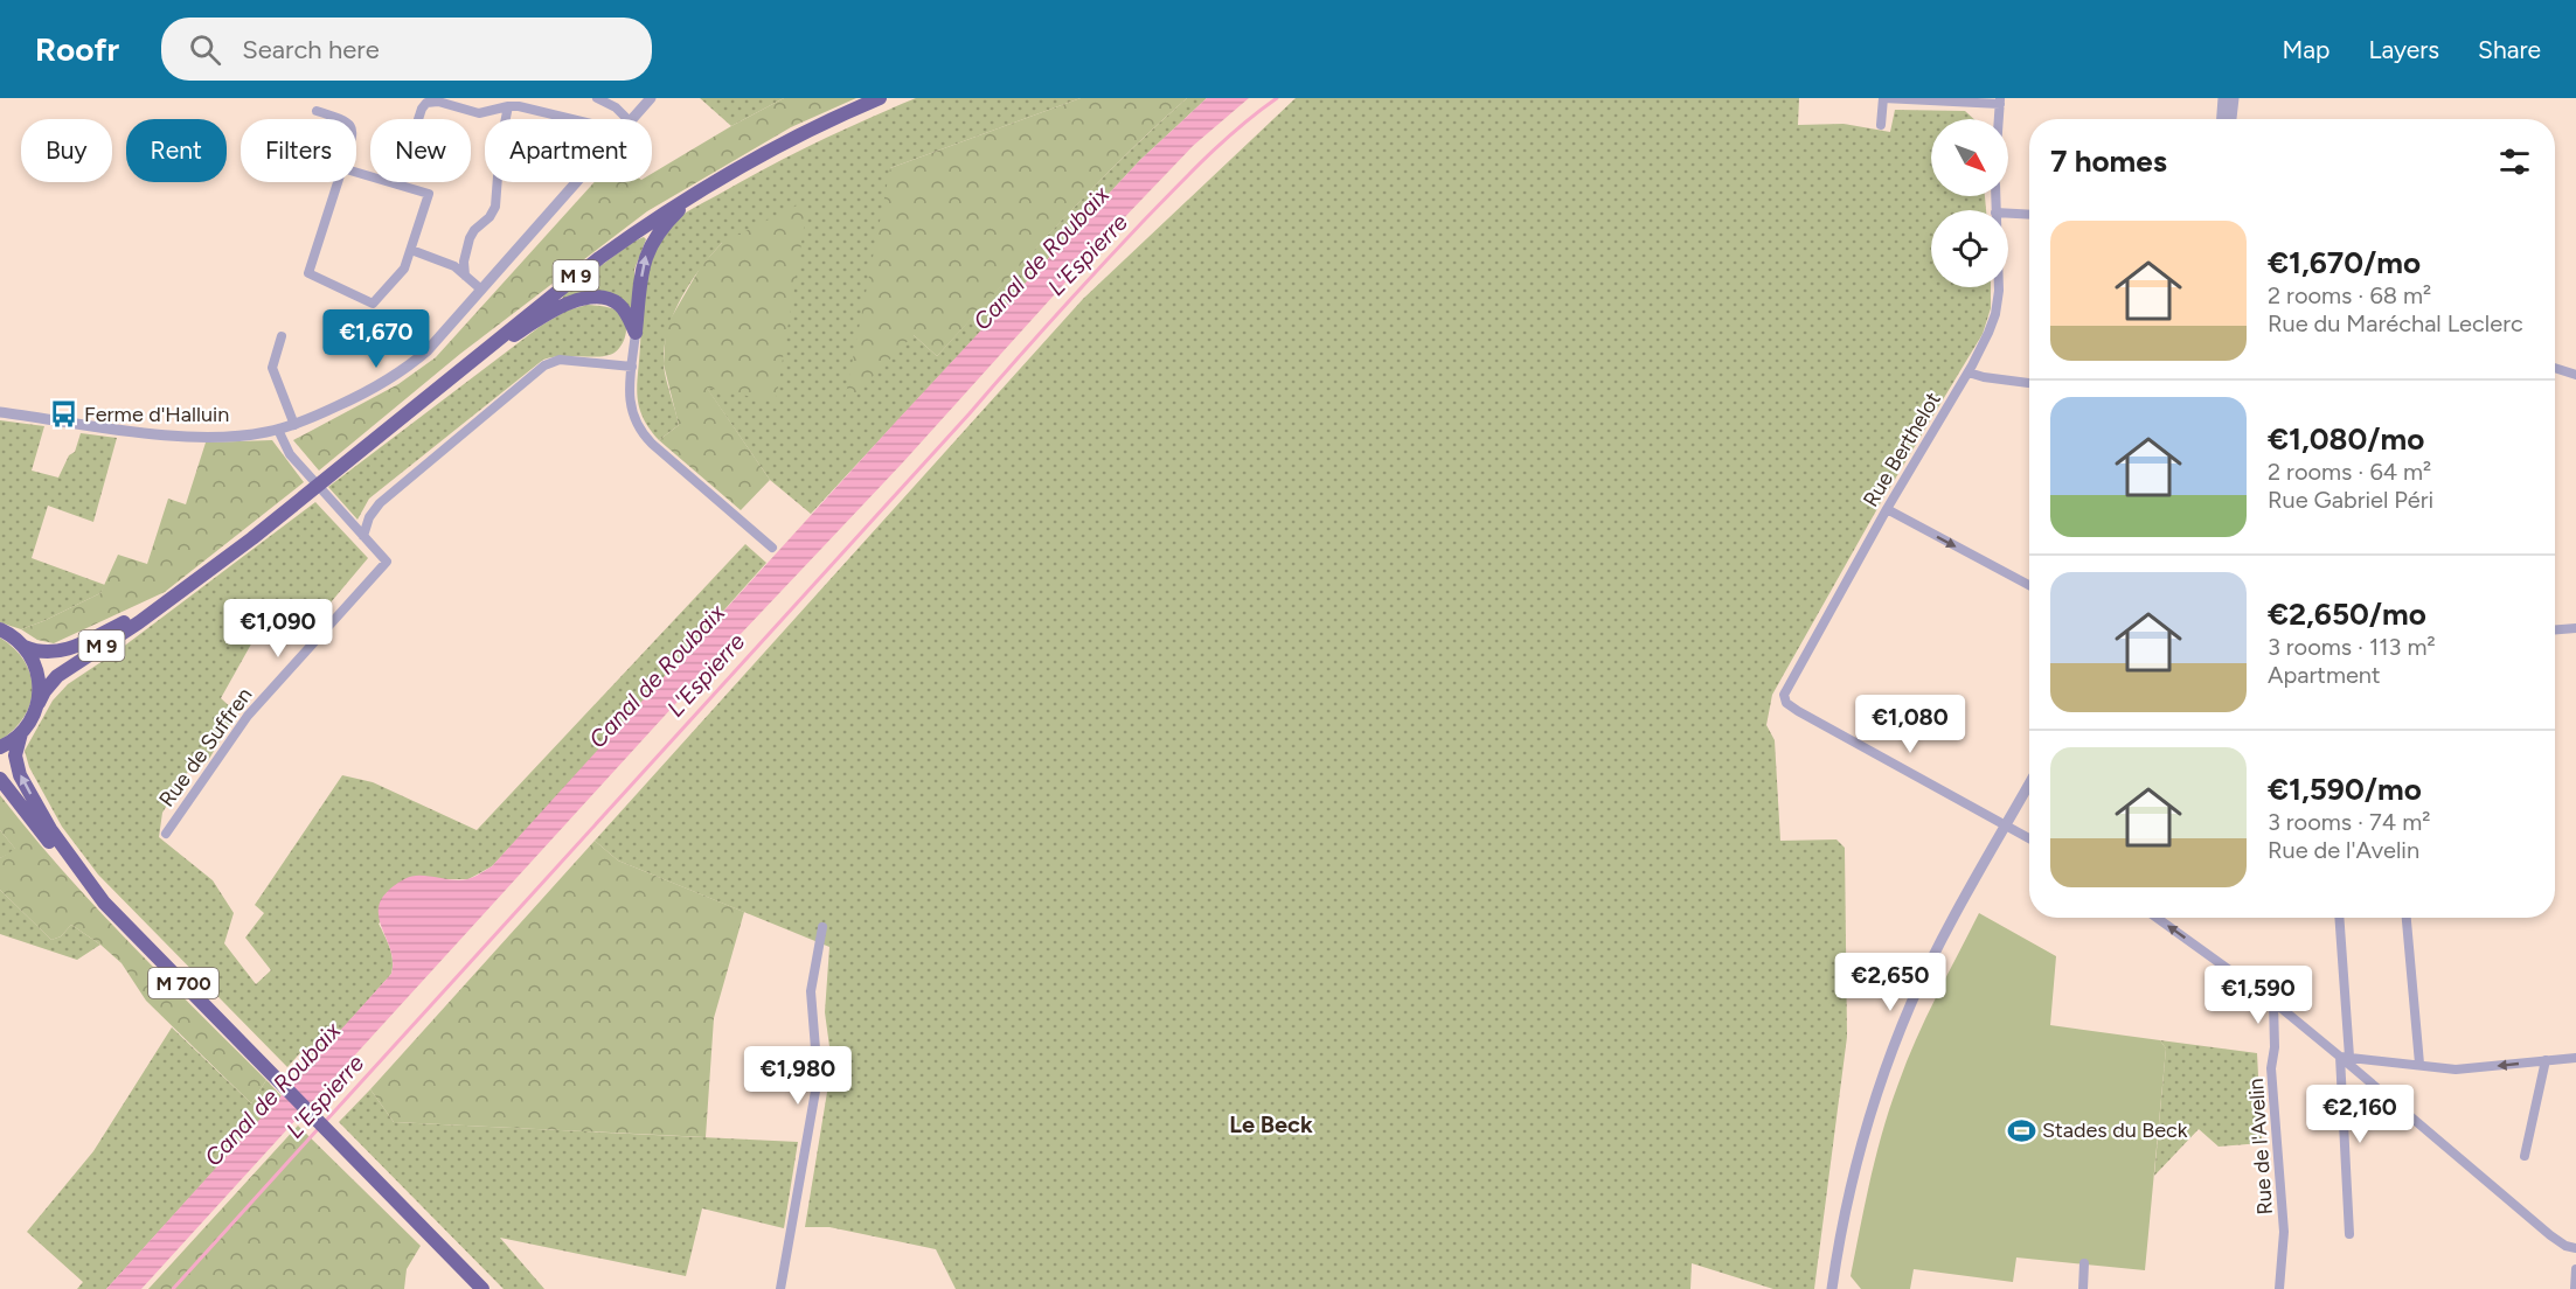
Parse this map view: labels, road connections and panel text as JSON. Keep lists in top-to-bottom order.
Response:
{
  "streets": {
    "highway": ["M 9", "M 700"],
    "street": ["Rue Berthelot", "Rue de Suffren", "Rue de l'Avelin"]
  },
  "districts": ["Le Beck"],
  "water": ["L'Espierre", "Canal de Roubaix"],
  "places": {
    "bus stop": ["Ferme d'Halluin"],
    "sports": ["Stades du Beck"]
  },
  "north": "bottom right",
  "page": {
    "header": "Roofr",
    "search": "Search here",
    "nav": ["Map", "Layers", "Share"],
    "chip": [
      "Buy",
      "Rent",
      "Filters",
      "New",
      "Apartment"
    ],
    "heading": "7 homes",
    "list": [
      {
        "name": "€1,670/mo",
        "note": "2 rooms · 68 m² · Rue du Maréchal Leclerc"
      },
      {
        "name": "€1,080/mo",
        "note": "2 rooms · 64 m² · Rue Gabriel Péri"
      },
      {
        "name": "€2,650/mo",
        "note": "3 rooms · 113 m² · Apartment"
      },
      {
        "name": "€1,590/mo",
        "note": "3 rooms · 74 m² · Rue de l'Avelin"
      }
    ],
    "price": [
      "€1,670",
      "€1,090",
      "€1,080",
      "€2,650",
      "€1,590",
      "€1,980",
      "€2,160"
    ]
  }
}
